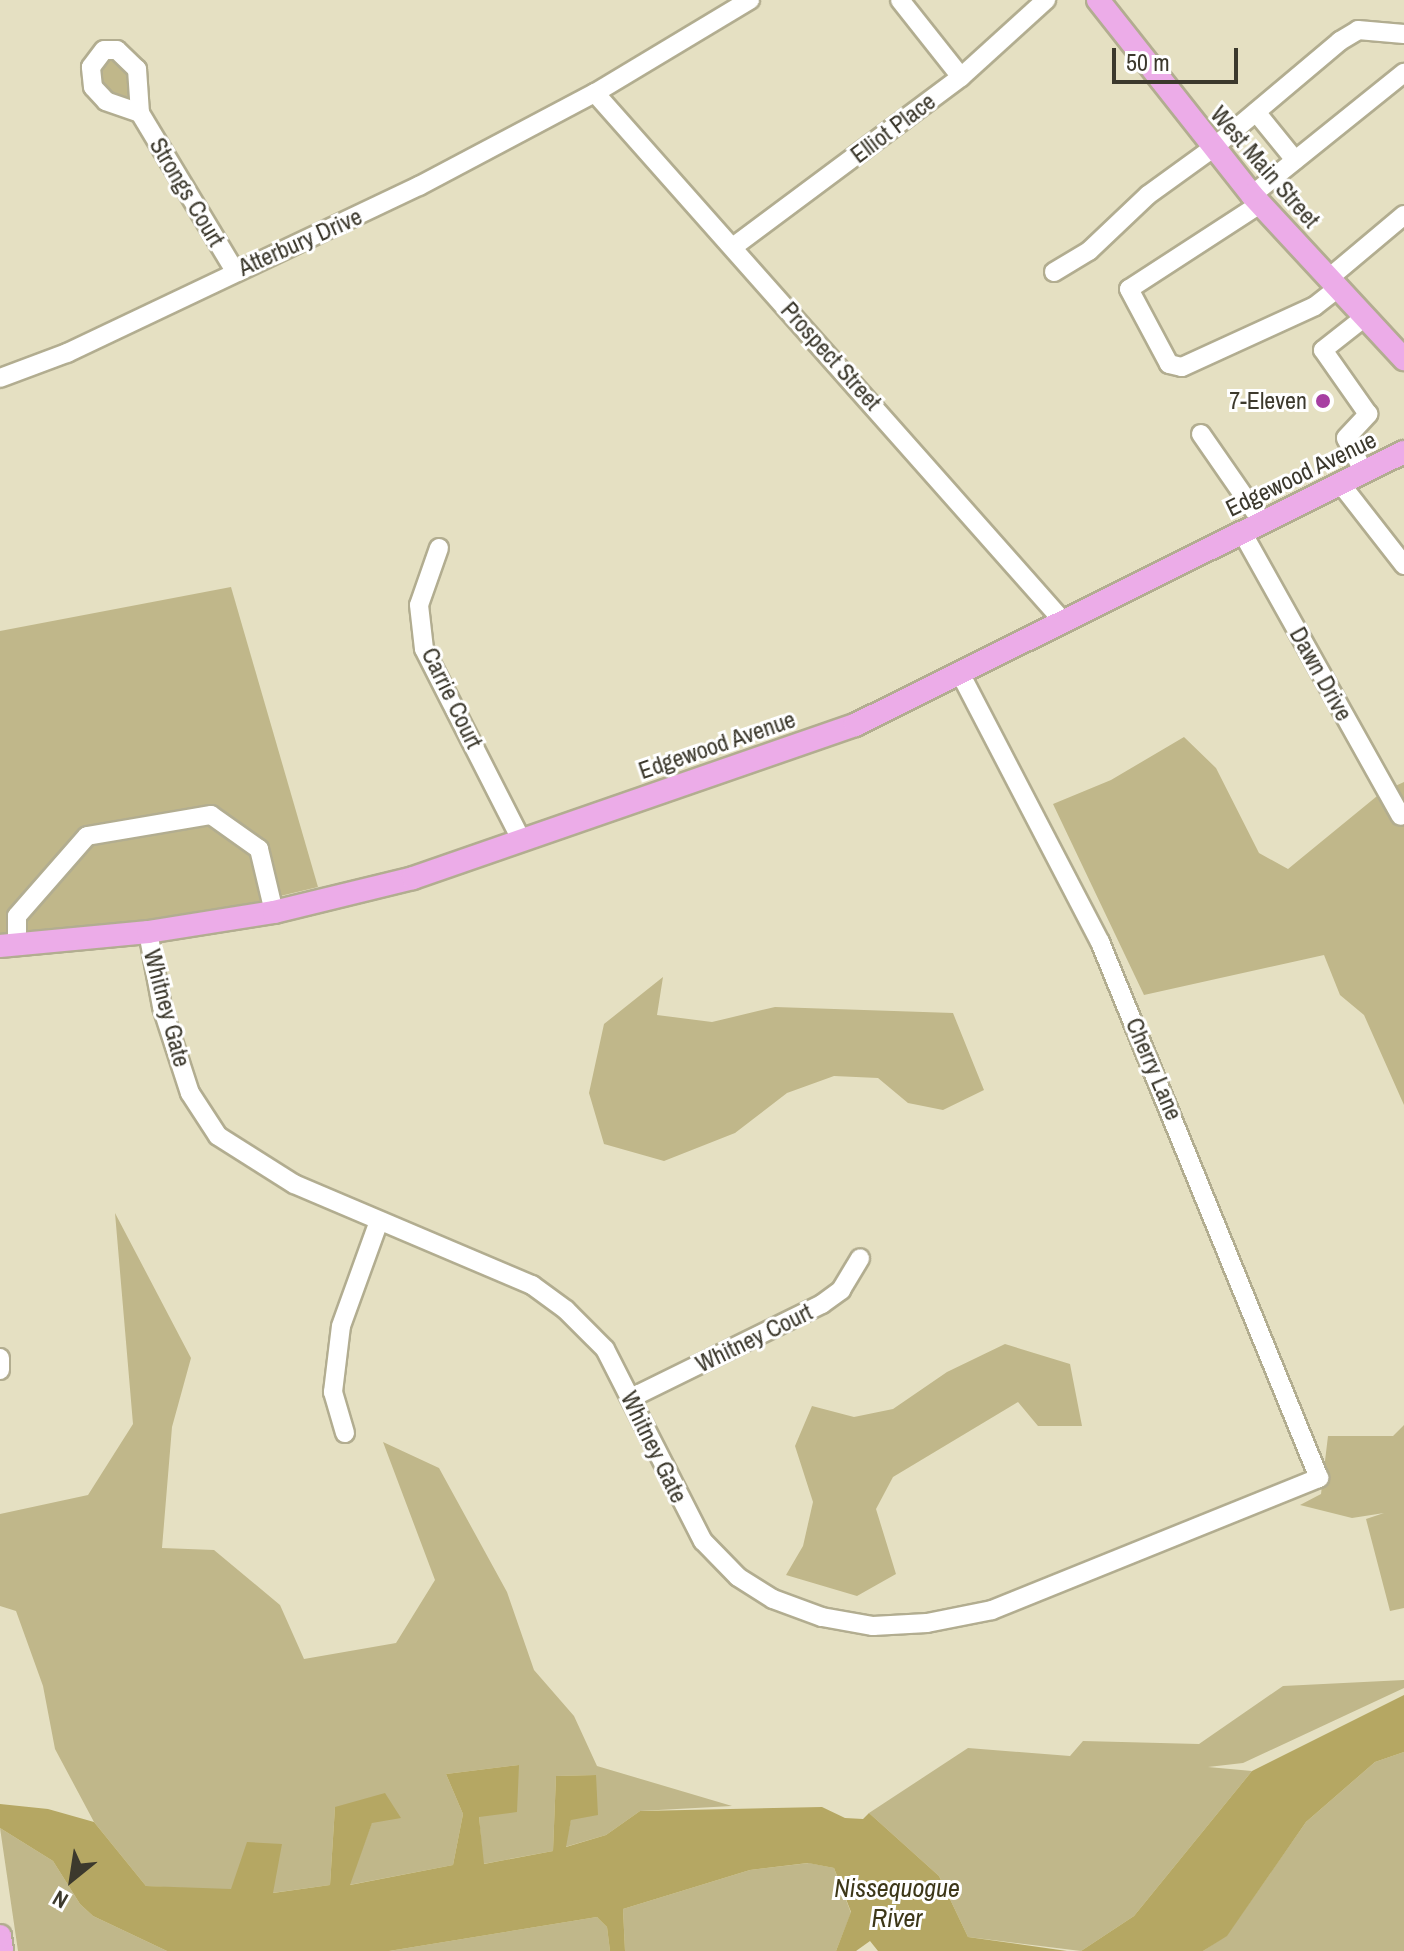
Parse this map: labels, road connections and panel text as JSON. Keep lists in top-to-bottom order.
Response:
{
  "streets": {
    "main road": ["West Main Street", "Edgewood Avenue"],
    "street": [
      "Elliot Place",
      "Strongs Court",
      "Atterbury Drive",
      "Prospect Street",
      "Dawn Drive",
      "Carrie Court",
      "Whitney Gate",
      "Cherry Lane",
      "Whitney Court"
    ]
  },
  "crossings": [
    ["Elliot Place", "Prospect Street"],
    ["Strongs Court", "Atterbury Drive"],
    ["Atterbury Drive", "Prospect Street"],
    ["Prospect Street", "Edgewood Avenue"],
    ["Edgewood Avenue", "Dawn Drive"],
    ["Edgewood Avenue", "Carrie Court"],
    ["Edgewood Avenue", "Whitney Gate"],
    ["Edgewood Avenue", "Cherry Lane"],
    ["Whitney Gate", "Cherry Lane"],
    ["Whitney Gate", "Whitney Court"]
  ],
  "water": ["Nissequogue River"],
  "places": ["7-Eleven"],
  "scale_bar": "50 m",
  "north": "bottom left"
}
